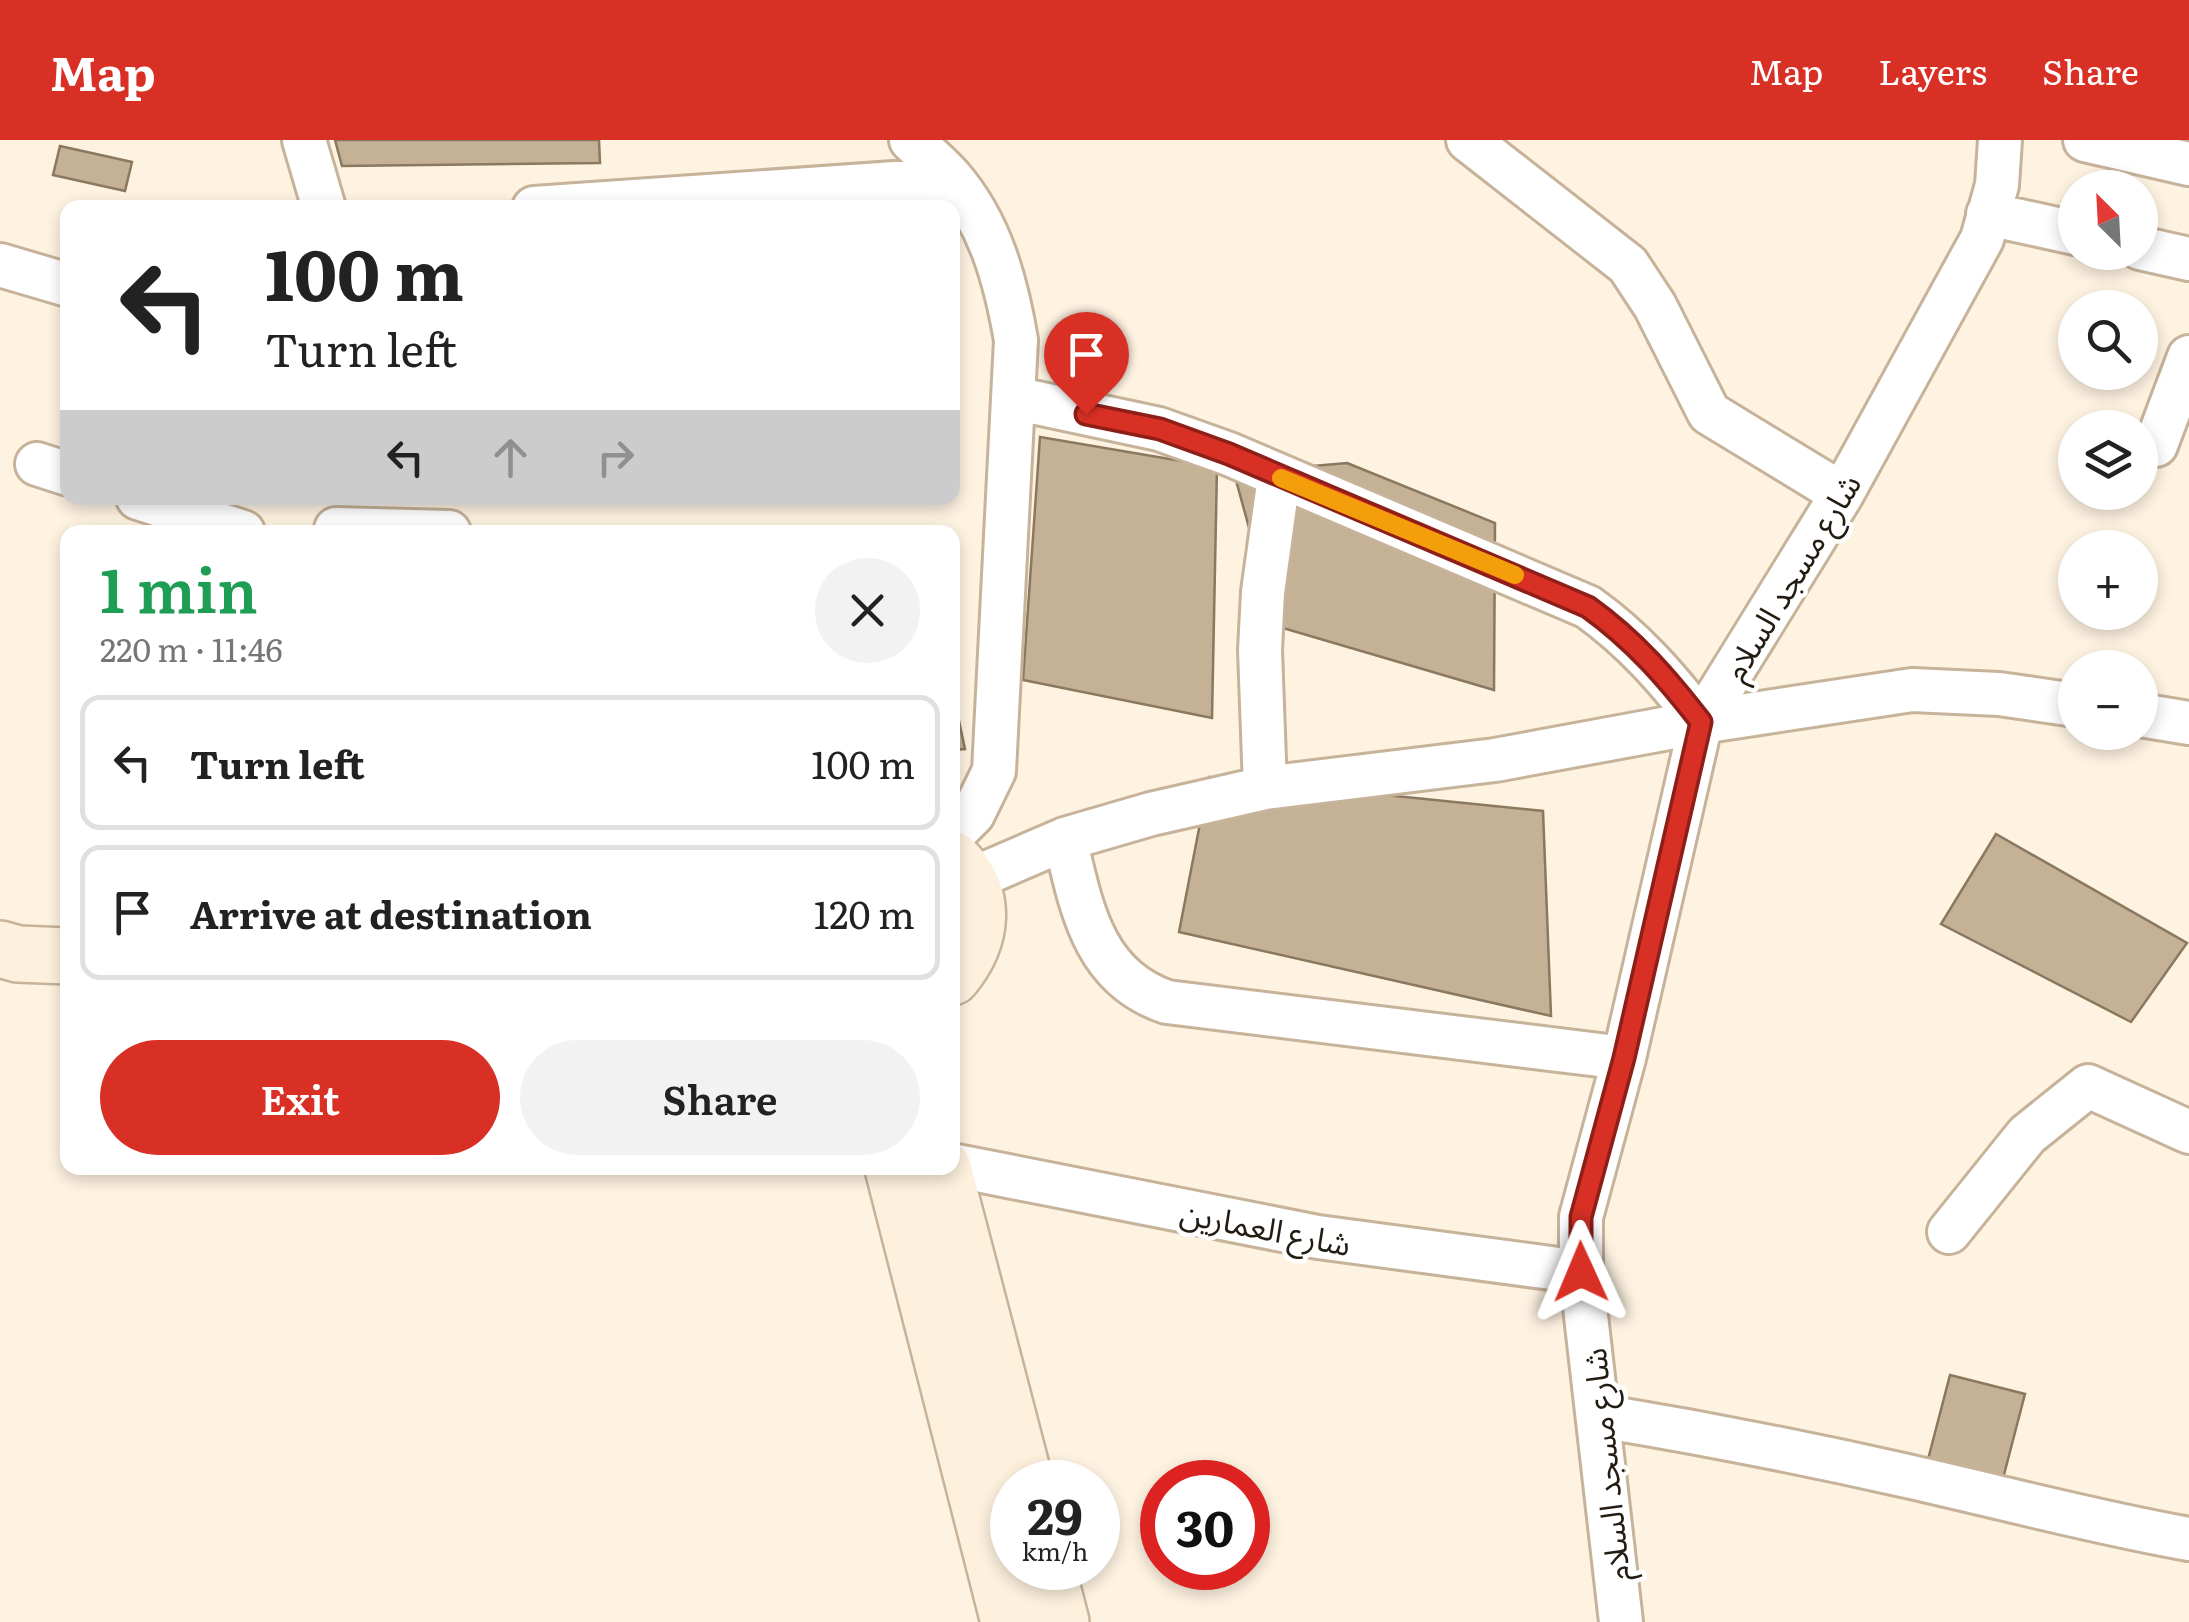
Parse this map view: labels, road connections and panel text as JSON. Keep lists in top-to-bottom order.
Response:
{
  "streets": {
    "street": ["شارع مسجد السلام", "شارع العمارين"]
  },
  "crossings": [
    ["شارع مسجد السلام", "شارع العمارين"]
  ],
  "north": "top left",
  "page": {
    "header": "Map",
    "nav": ["Map", "Layers", "Share"],
    "map_buttons": ["+", "−"],
    "turn": ["100 m", "Turn left"],
    "heading": ["1 min", "220 m · 11:46"],
    "list": [
      {
        "name": "Turn left",
        "value": "100 m"
      },
      {
        "name": "Arrive at destination",
        "value": "120 m"
      }
    ],
    "buttons": ["Exit", "Share"],
    "speed": "29 km/h",
    "limit": "30"
  }
}
